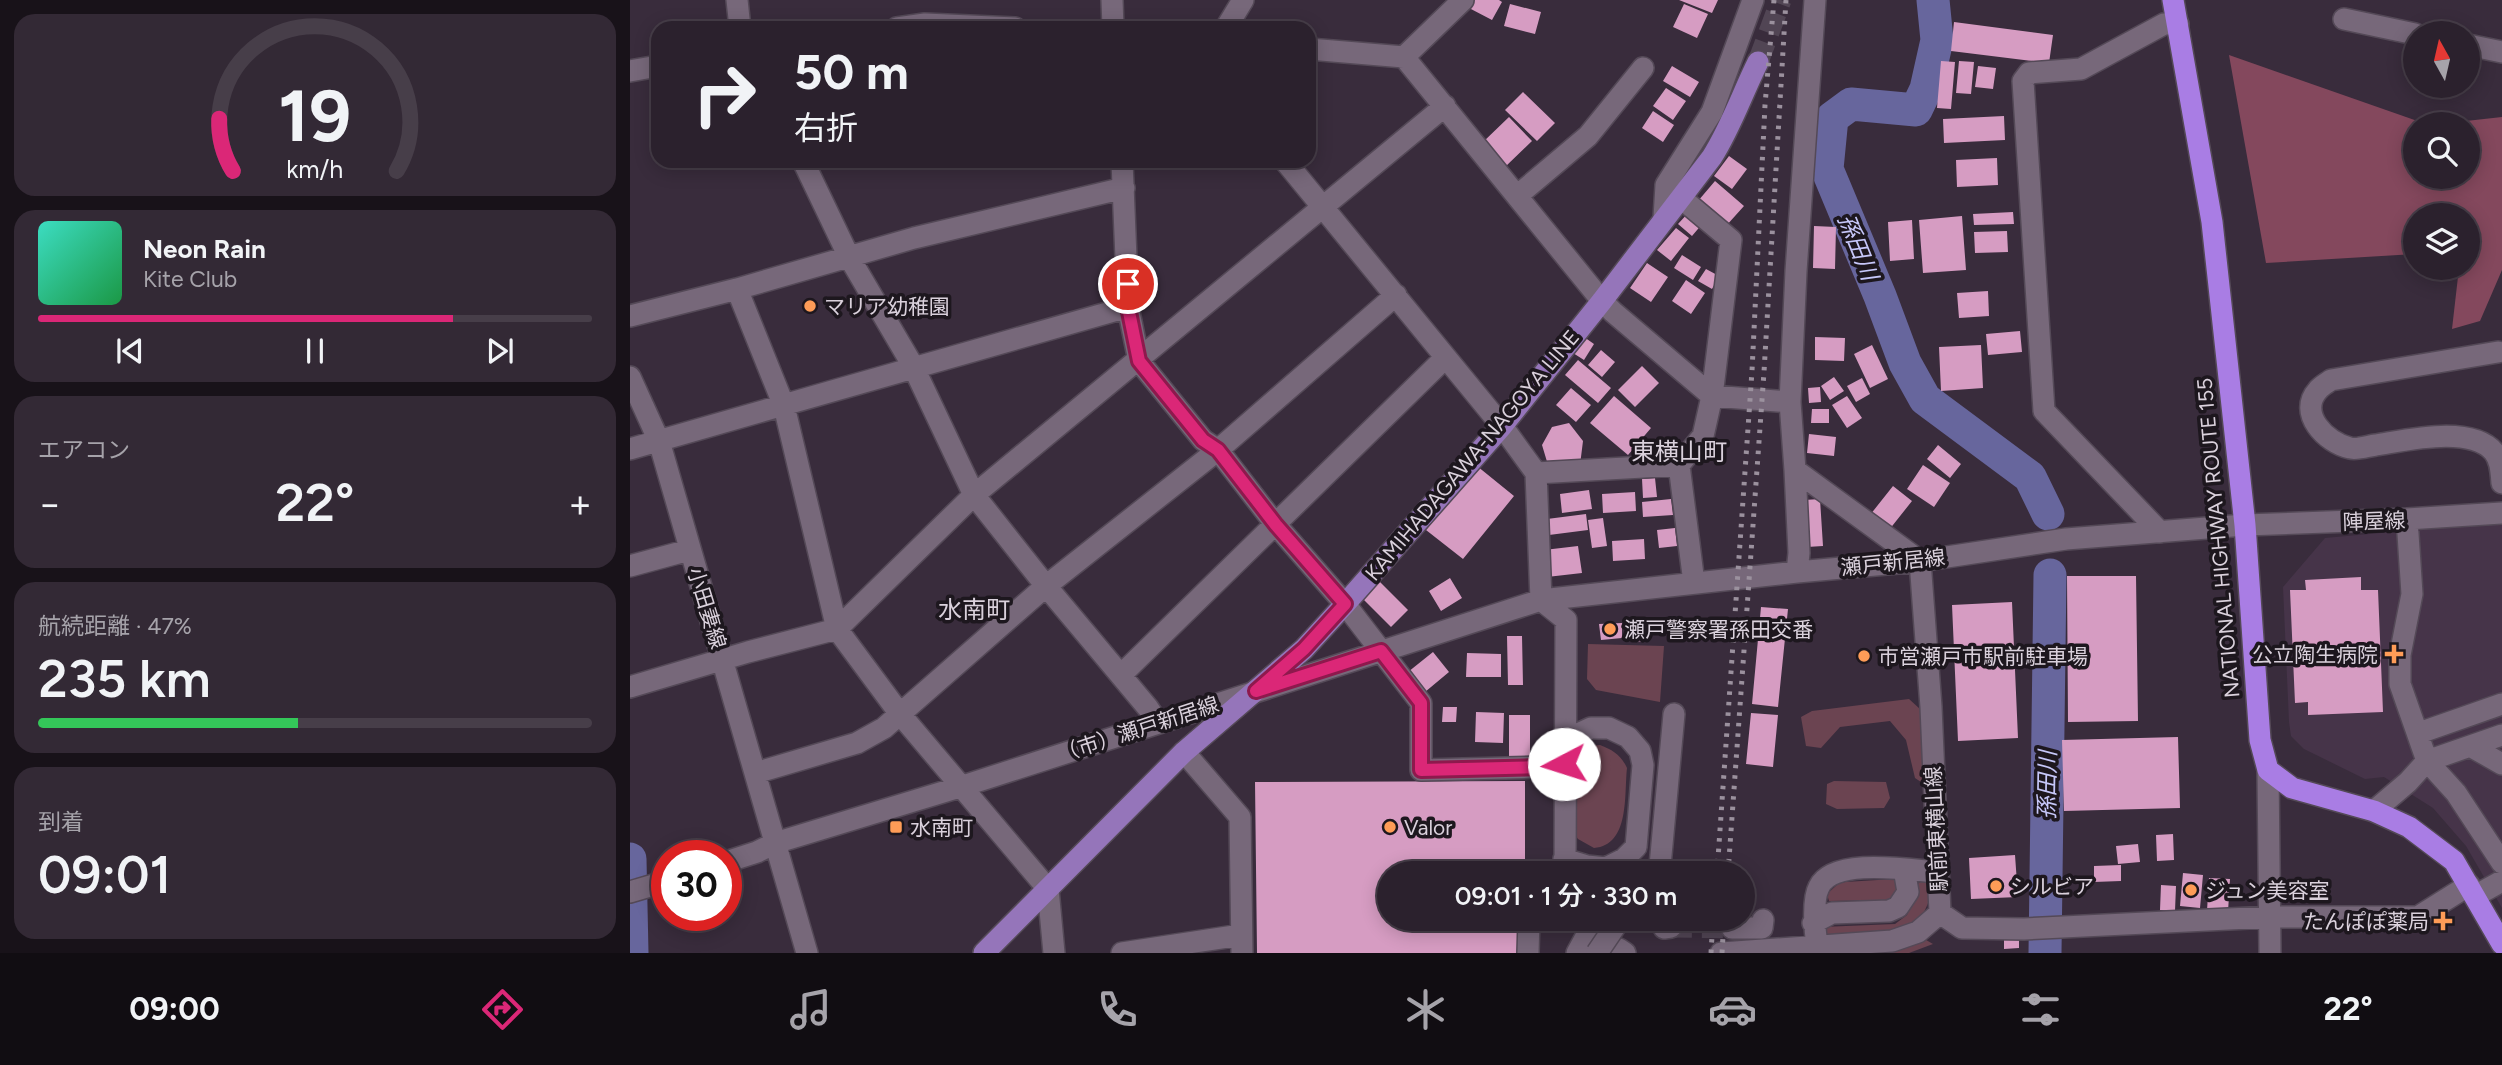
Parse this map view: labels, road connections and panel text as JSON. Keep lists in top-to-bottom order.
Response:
{
  "streets": {
    "highway": ["NATIONAL HIGHWAY ROUTE 155"],
    "main road": ["KAMIHADAGAWA-NAGOYA LINE"],
    "street": [
      "陣屋線",
      "瀬戸新居線",
      "小田妻線",
      "（市）瀬戸新居線",
      "駅前東横山線"
    ]
  },
  "crossings": [
    ["KAMIHADAGAWA-NAGOYA LINE", "（市）瀬戸新居線"],
    ["陣屋線", "NATIONAL HIGHWAY ROUTE 155"],
    ["陣屋線", "瀬戸新居線"],
    ["NATIONAL HIGHWAY ROUTE 155", "瀬戸新居線"],
    ["瀬戸新居線", "（市）瀬戸新居線"],
    ["瀬戸新居線", "駅前東横山線"],
    ["小田妻線", "（市）瀬戸新居線"]
  ],
  "districts": ["東横山町", "水南町"],
  "water": ["孫田川"],
  "places": {
    "other": [
      "マリア幼稚園",
      "瀬戸警察署孫田交番",
      "市営瀬戸市駅前駐車場",
      "Valor",
      "シルビア",
      "ジュン美容室"
    ],
    "health": ["公立陶生病院", "たんぽぽ薬局"],
    "transit": ["水南町"]
  },
  "north": "top",
  "page": {
    "turn": ["50 m", "右折"],
    "song": ["Neon Rain", "Kite Club"],
    "tile": [
      "エアコン",
      ["航続距離 · 47%", "235 km"],
      ["到着", "09:01"]
    ],
    "heat": ["−", "22°", "+"],
    "limit": "30",
    "trip": "09:01 · 1 分 · 330 m",
    "tabs": ["09:00", "22°"],
    "gauge": ["19", "km/h"]
  }
}
